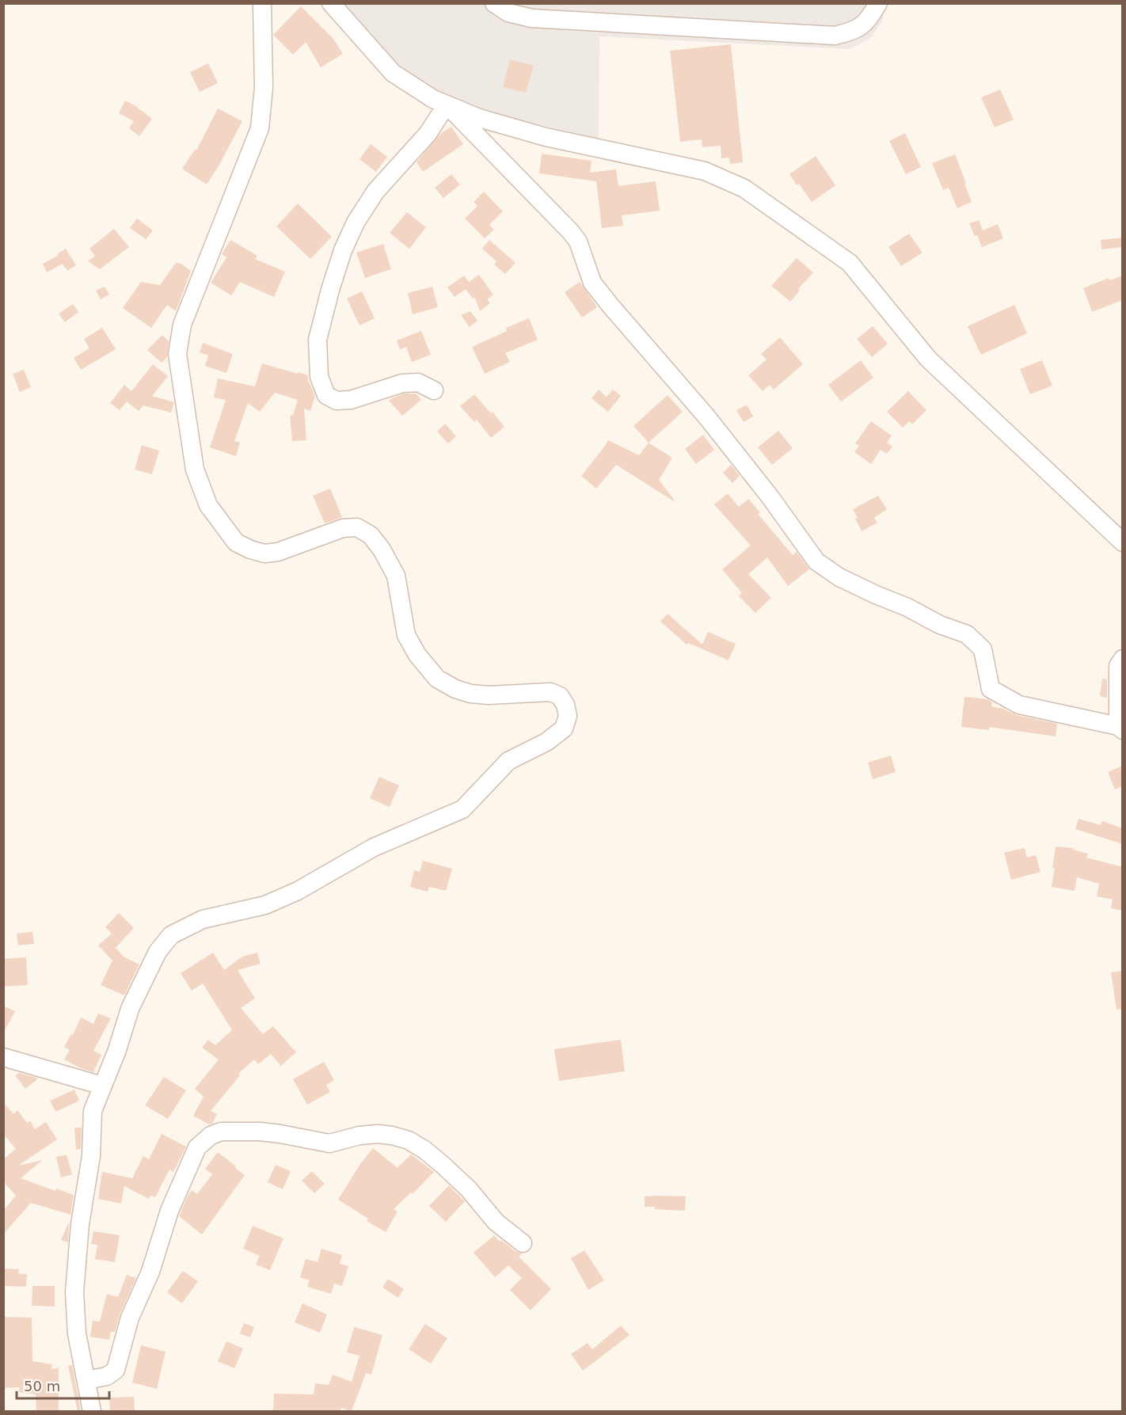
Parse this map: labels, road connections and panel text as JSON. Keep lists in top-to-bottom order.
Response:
{
  "scale_bar": "50 m"
}
